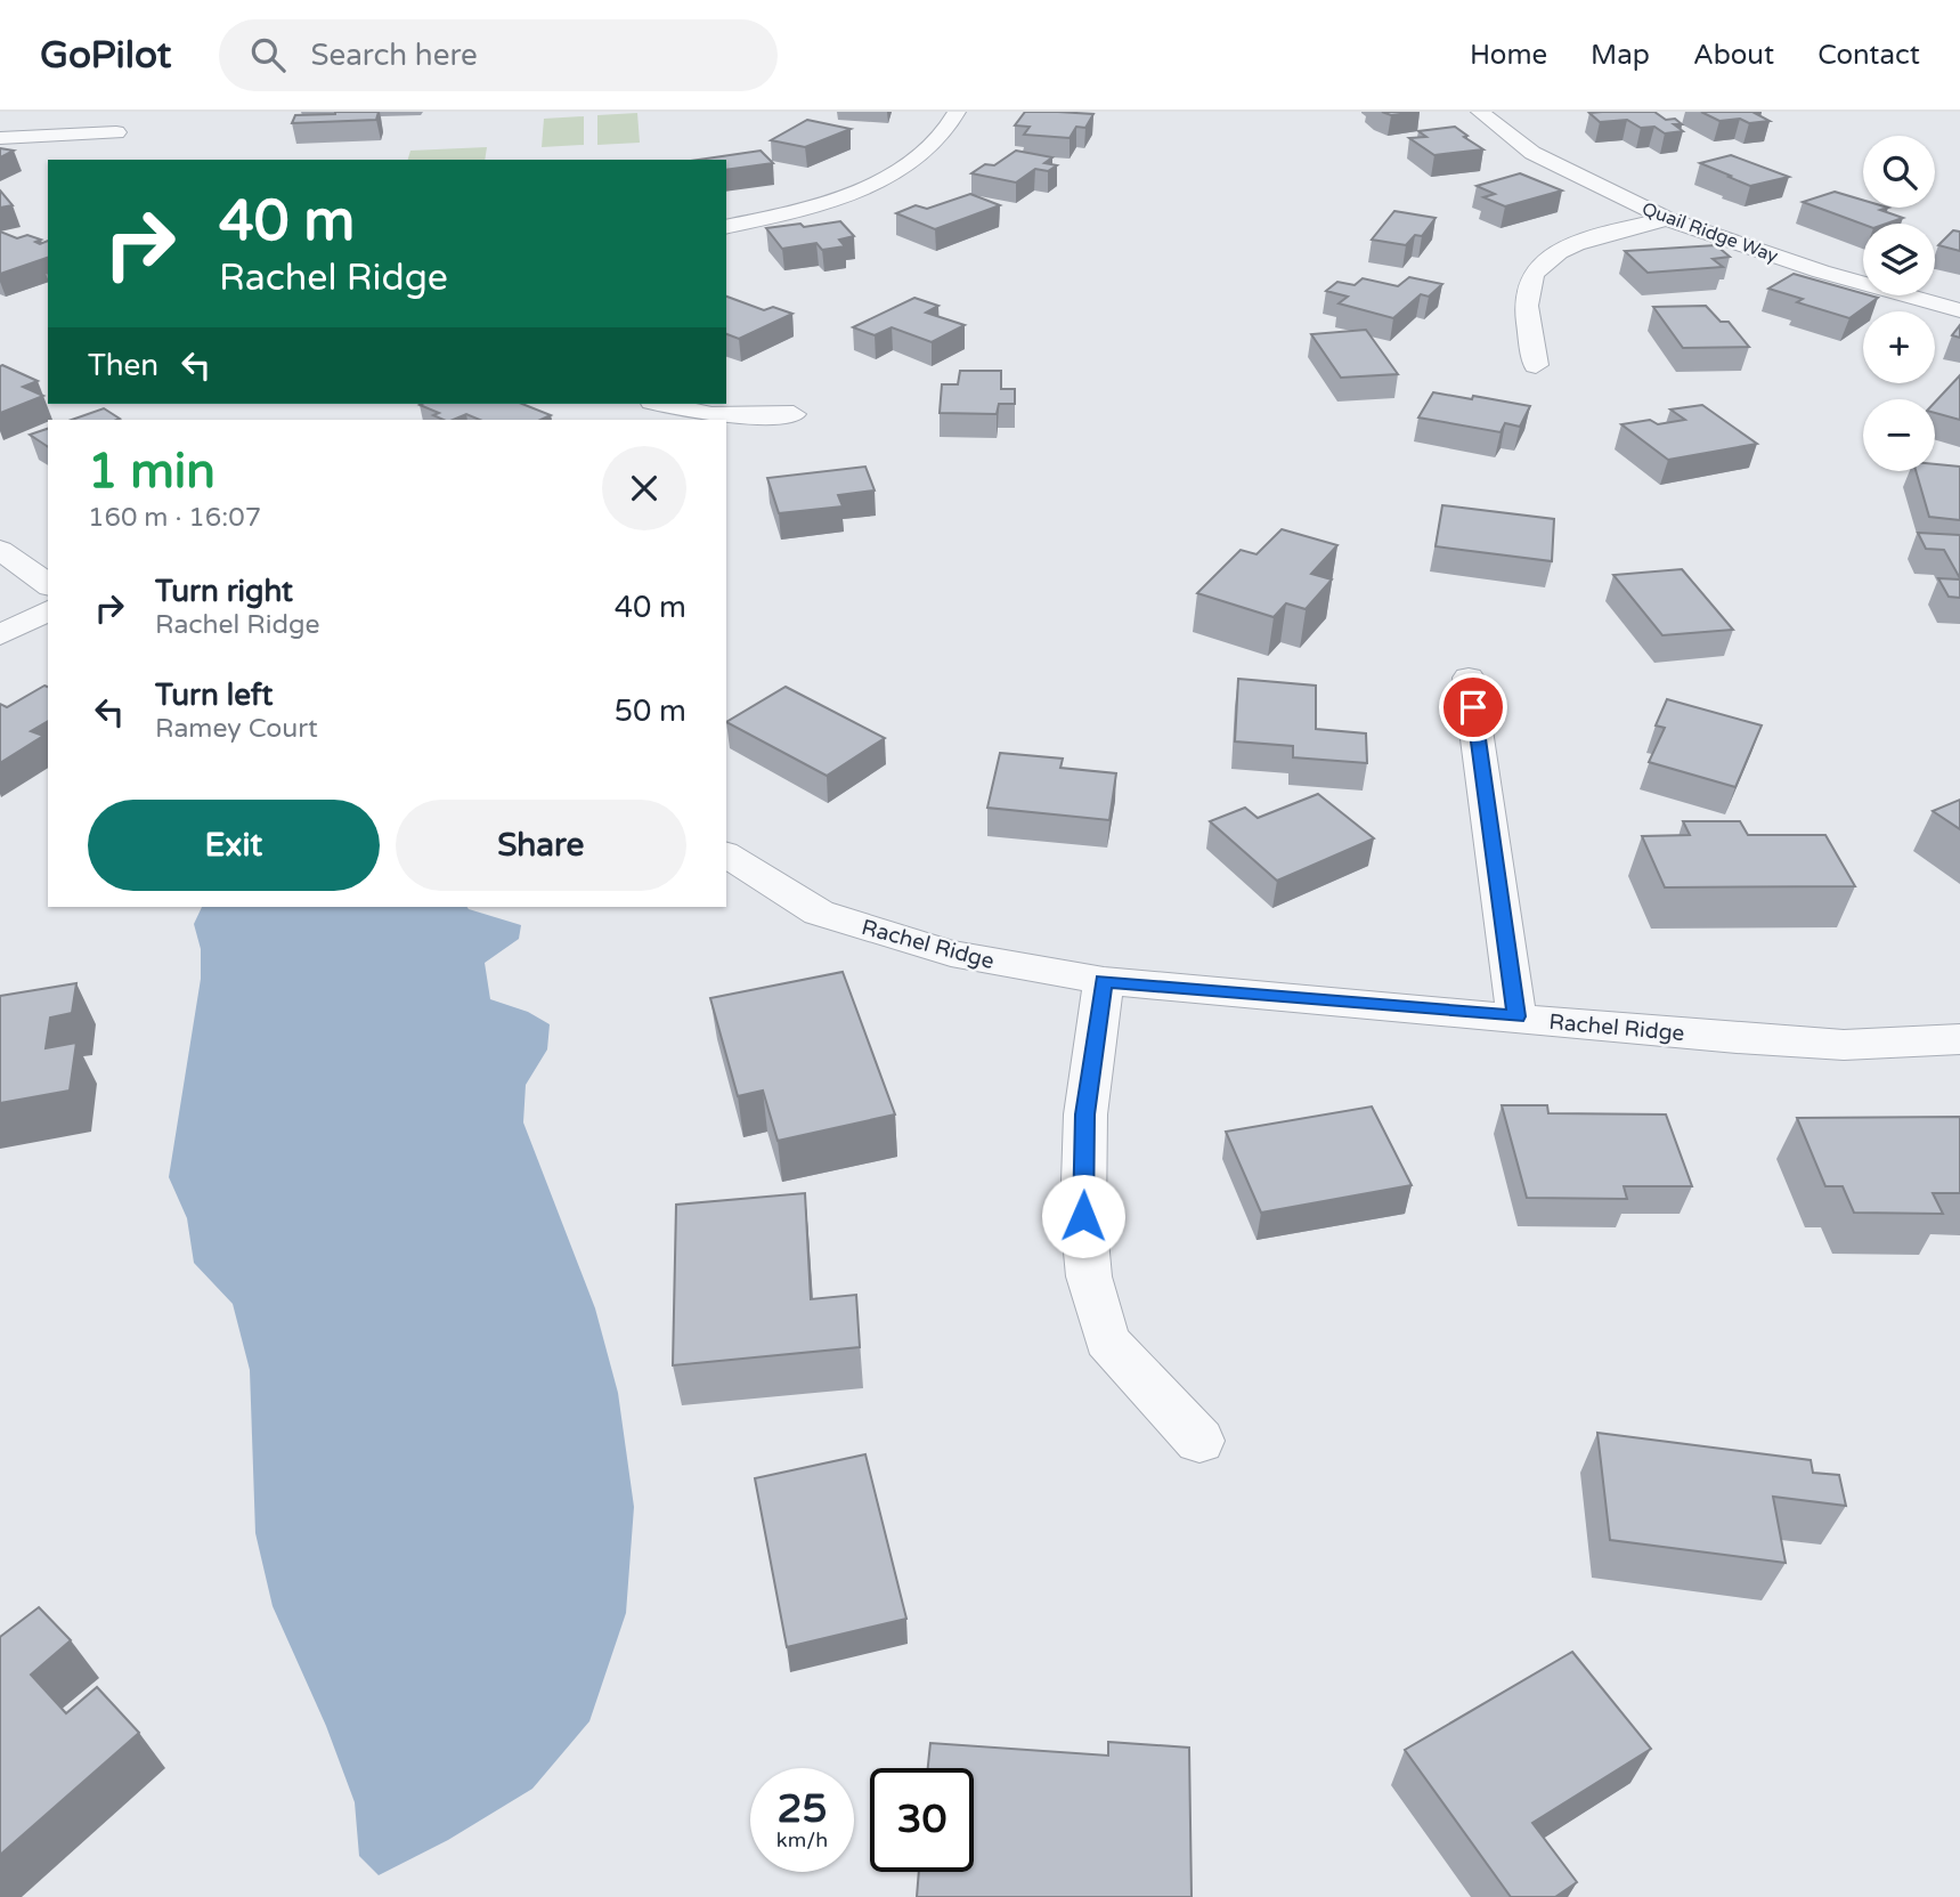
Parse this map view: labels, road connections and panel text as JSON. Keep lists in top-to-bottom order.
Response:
{
  "streets": {
    "street": ["Quail Ridge Way", "Rachel Ridge"]
  },
  "page": {
    "header": "GoPilot",
    "search": "Search here",
    "nav": [
      "Home",
      "Map",
      "About",
      "Contact"
    ],
    "map_buttons": ["+", "−"],
    "turn": ["40 m", "Rachel Ridge"],
    "then": "Then",
    "heading": ["1 min", "160 m · 16:07"],
    "list": [
      {
        "name": "Turn right",
        "note": "Rachel Ridge",
        "value": "40 m"
      },
      {
        "name": "Turn left",
        "note": "Ramey Court",
        "value": "50 m"
      }
    ],
    "buttons": ["Exit", "Share"],
    "speed": "25 km/h",
    "limit": "30"
  }
}
